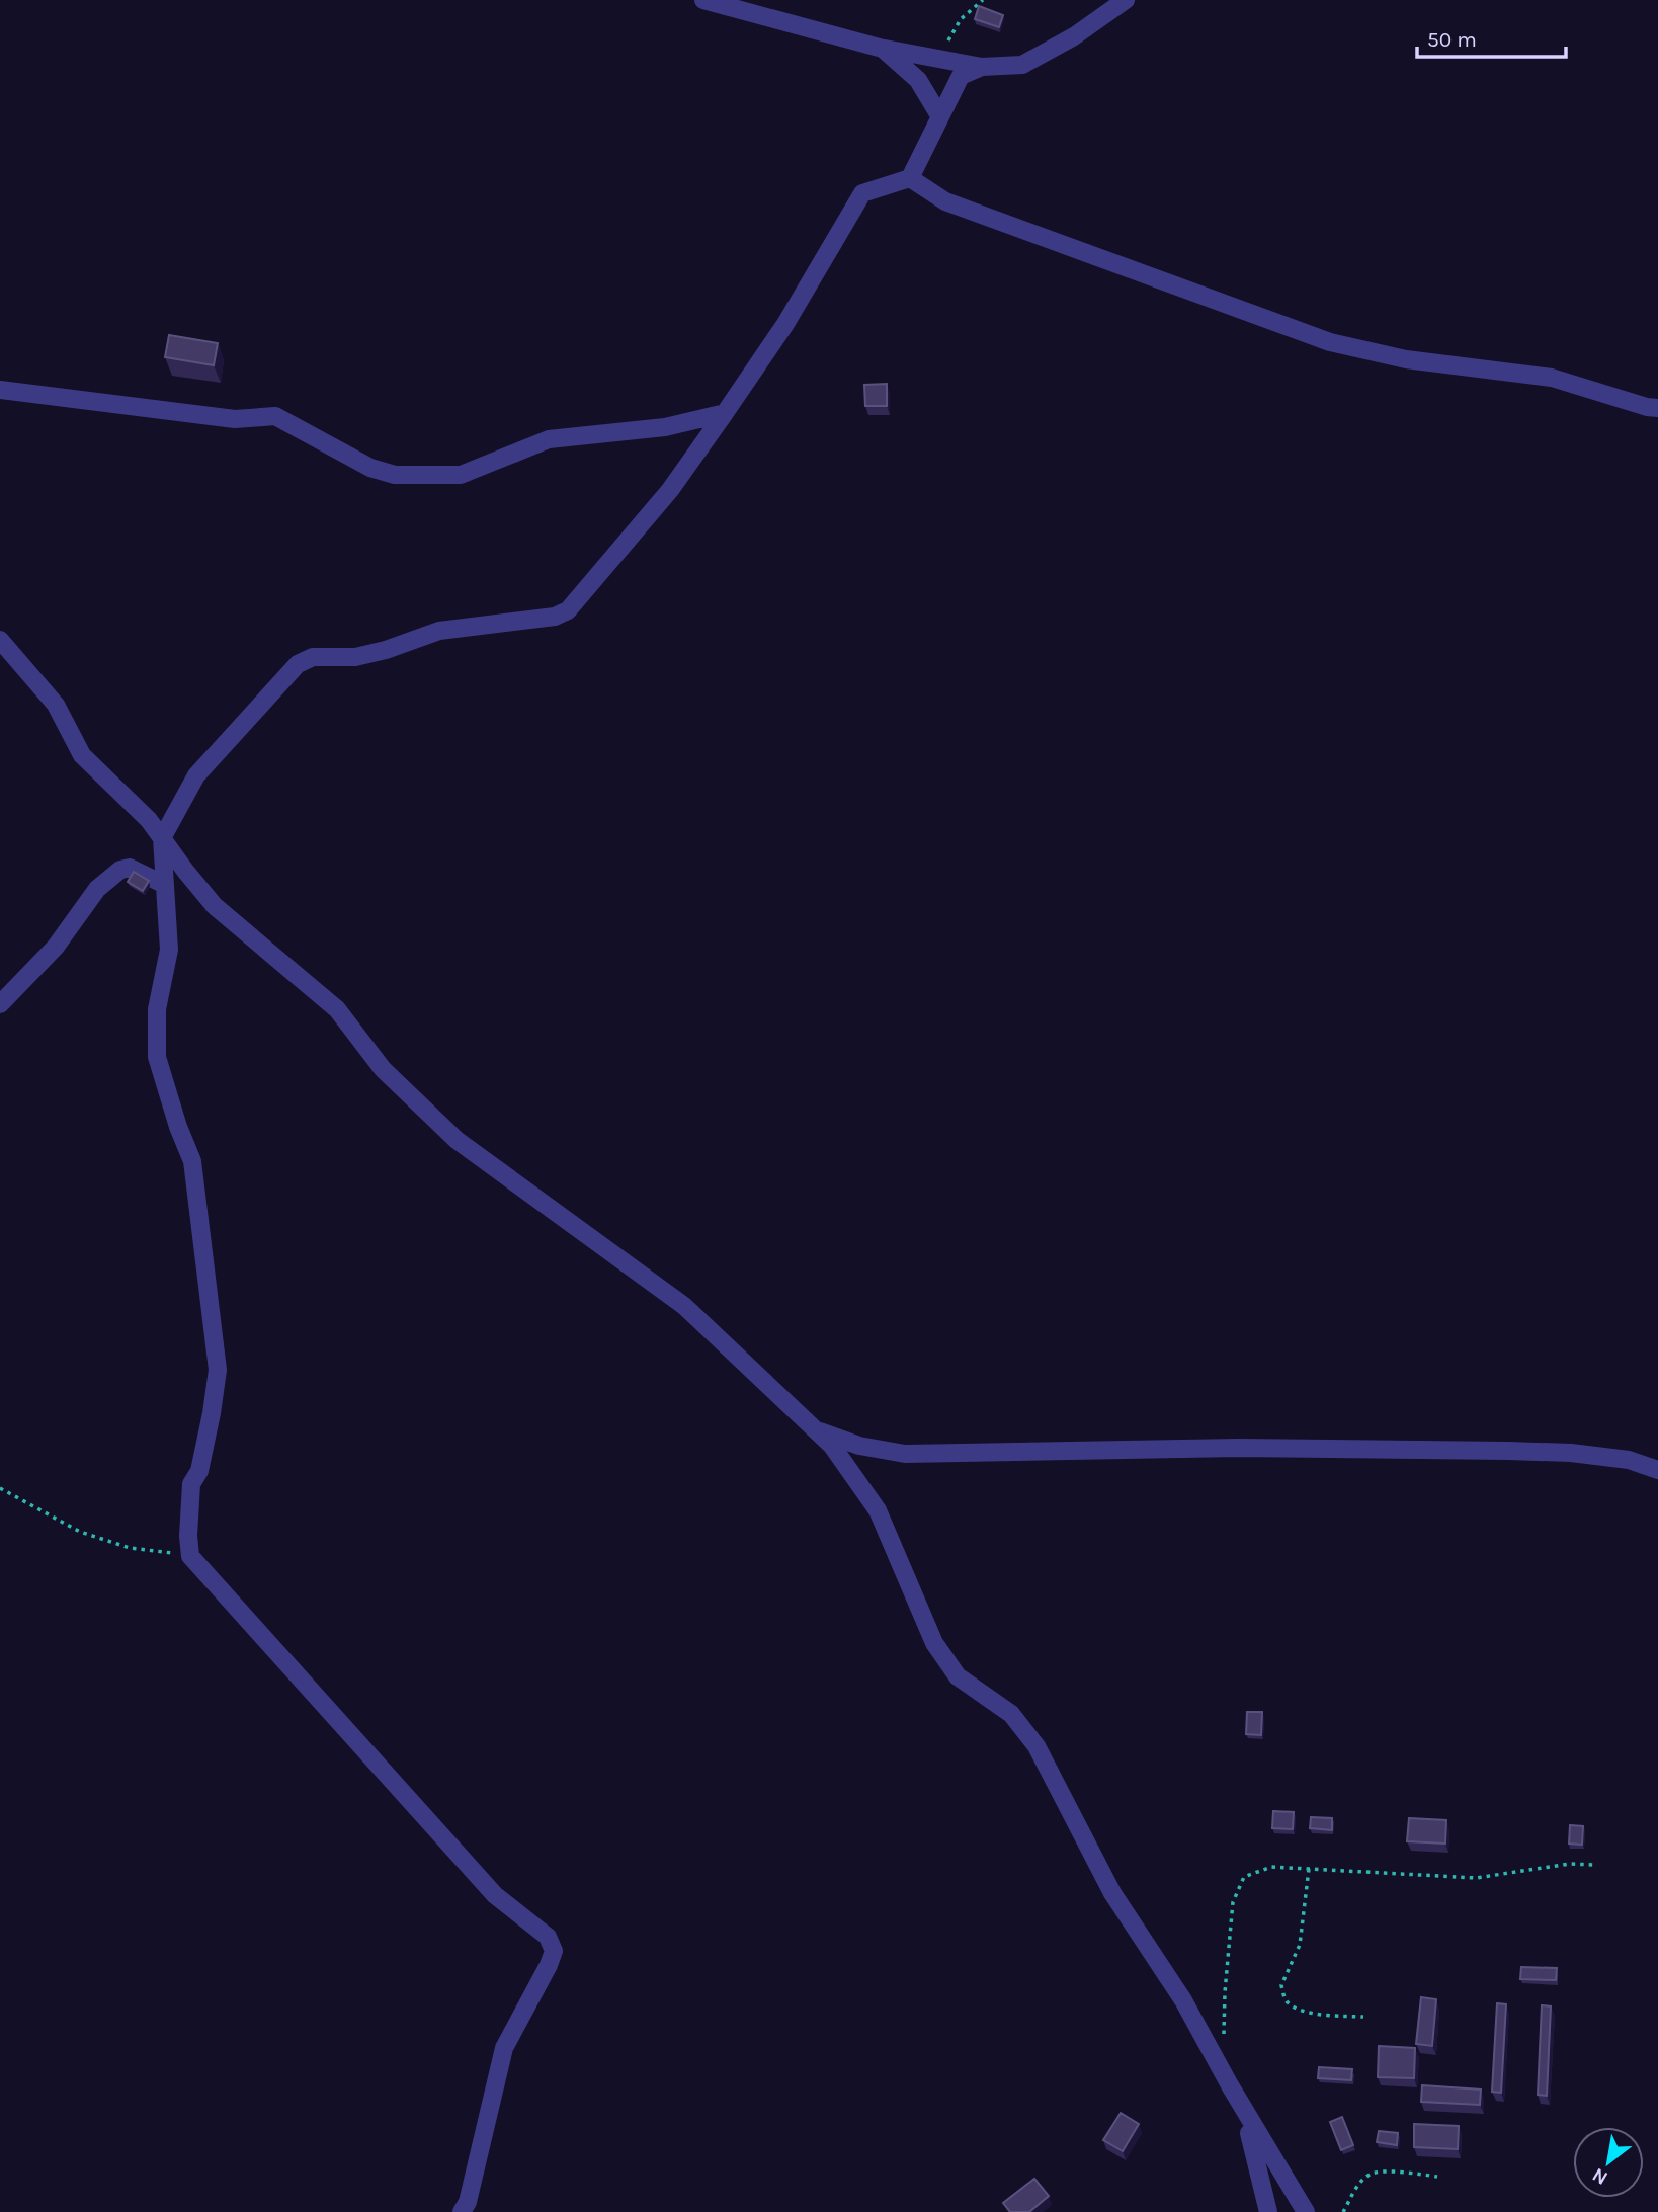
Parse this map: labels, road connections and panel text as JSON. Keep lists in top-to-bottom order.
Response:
{
  "scale_bar": "50 m",
  "north": "bottom left"
}
